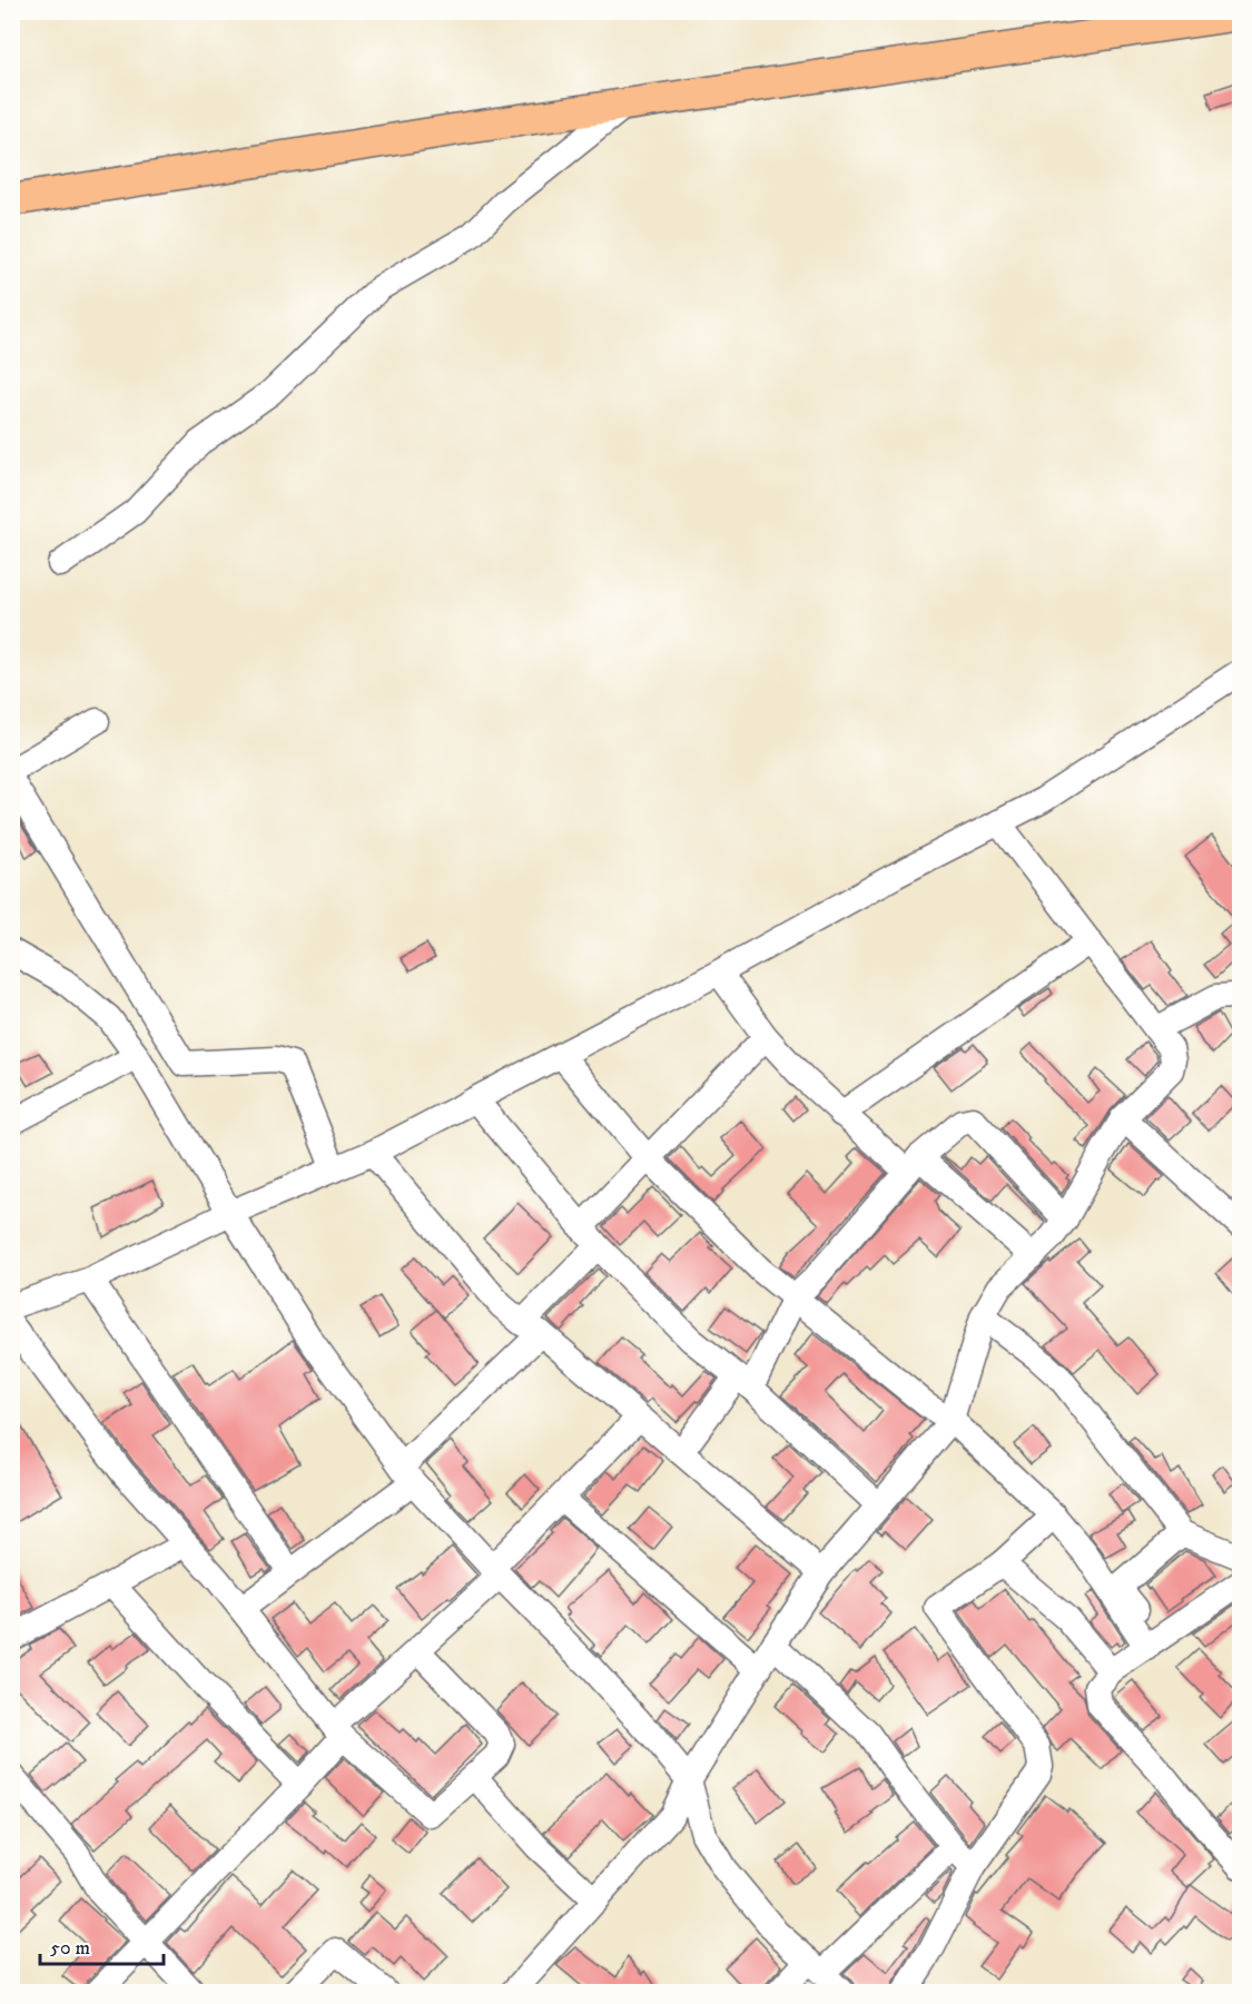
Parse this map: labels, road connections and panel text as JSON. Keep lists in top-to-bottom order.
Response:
{
  "scale_bar": "50 m"
}
